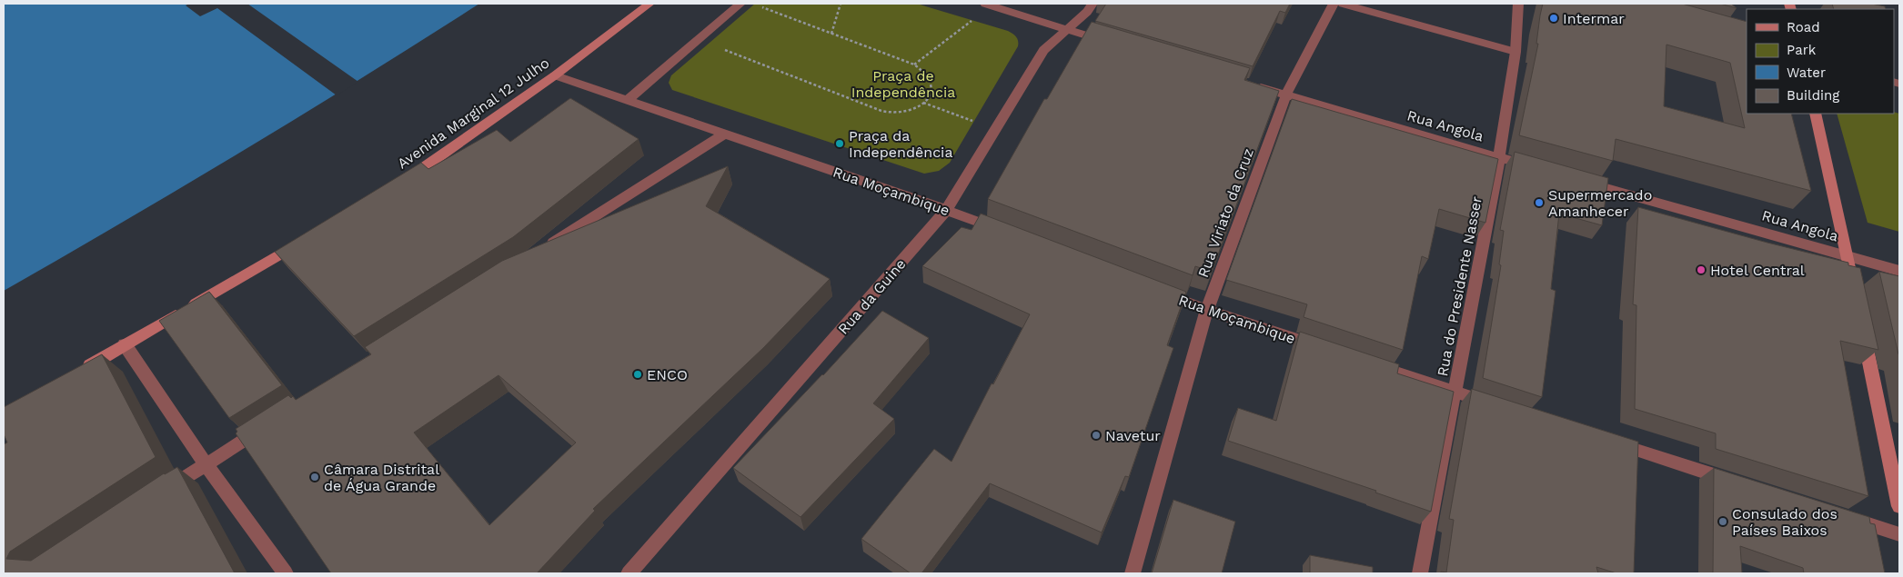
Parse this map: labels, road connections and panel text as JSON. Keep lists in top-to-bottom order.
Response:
{
  "streets": {
    "main road": ["Avenida Marginal 12 Julho"],
    "street": [
      "Rua Angola",
      "Rua Moçambique",
      "Rua Viriato da Cruz",
      "Rua do Presidente Nasser",
      "Rua da Guine"
    ]
  },
  "crossings": [
    ["Avenida Marginal 12 Julho", "Rua Moçambique"],
    ["Rua Angola", "Rua Viriato da Cruz"],
    ["Rua Angola", "Rua do Presidente Nasser"],
    ["Rua Moçambique", "Rua Viriato da Cruz"],
    ["Rua Moçambique", "Rua da Guine"]
  ],
  "parks": ["Praça de Independência"],
  "places": [
    "Intermar",
    "Praça da Independência",
    "Supermercado Amanhecer",
    "Hotel Central",
    "ENCO",
    "Navetur",
    "Câmara Distrital de Água Grande",
    "Consulado dos Países Baixos"
  ],
  "legend": [
    "Road",
    "Park",
    "Water",
    "Building"
  ]
}
